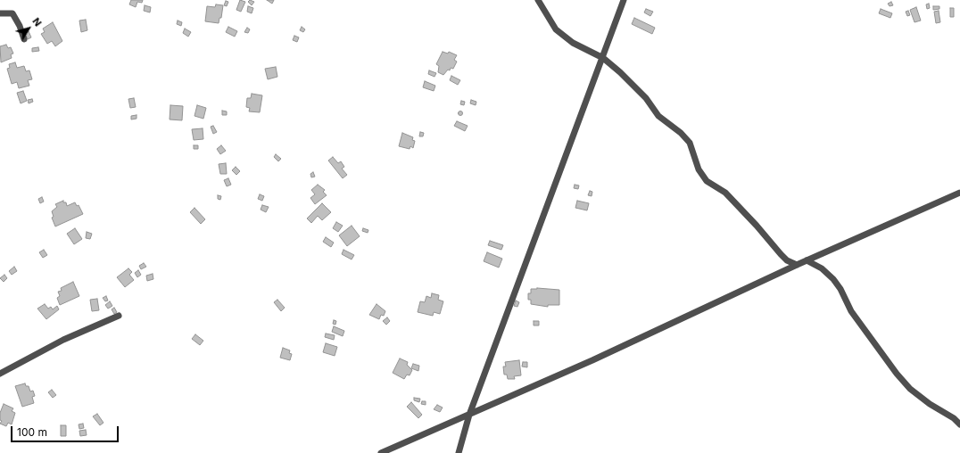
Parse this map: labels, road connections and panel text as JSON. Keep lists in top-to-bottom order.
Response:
{
  "scale_bar": "100 m",
  "north": "top right"
}
